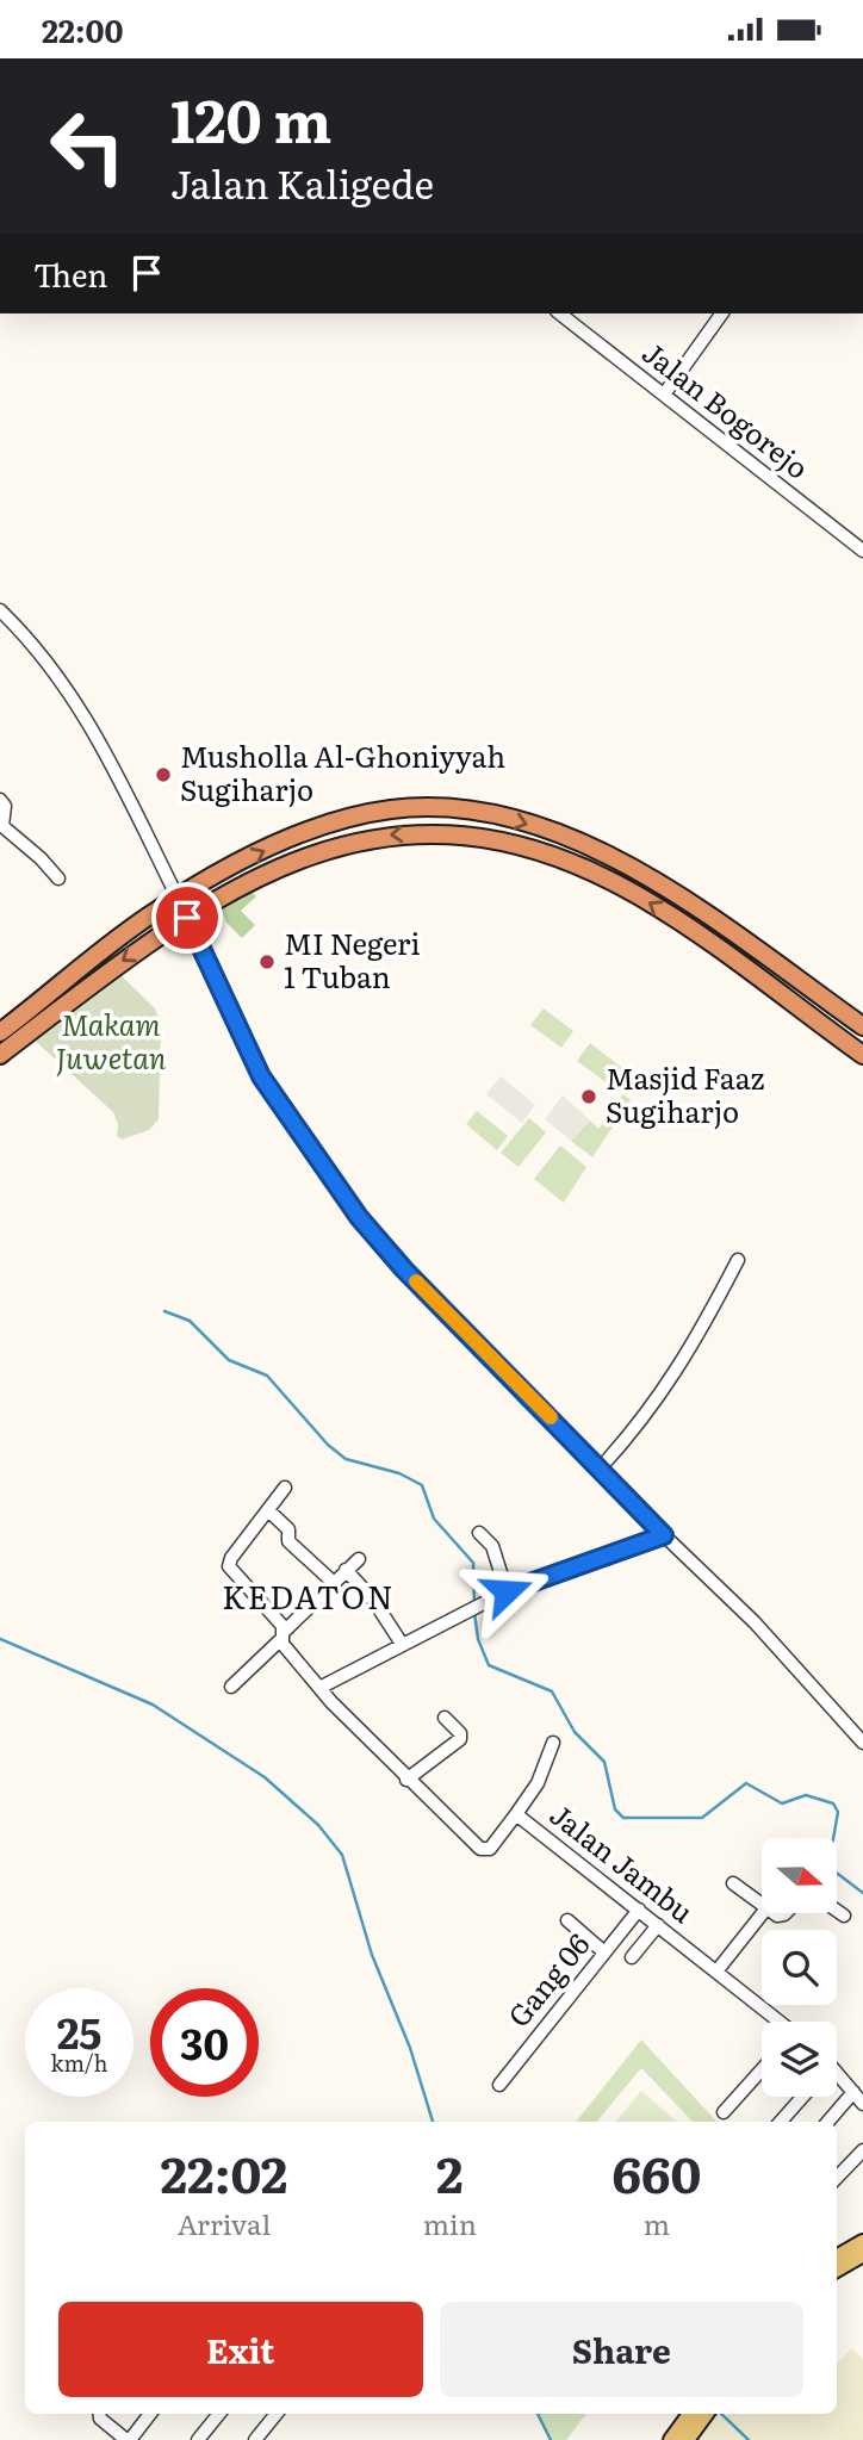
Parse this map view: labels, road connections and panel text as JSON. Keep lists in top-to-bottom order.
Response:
{
  "streets": {
    "street": ["Jalan Bogorejo", "Jalan Jambu", "Gang 06"]
  },
  "crossings": [
    ["Jalan Jambu", "Gang 06"]
  ],
  "districts": ["KEDATON"],
  "parks": ["Makam Juwetan"],
  "places": ["Musholla Al-Ghoniyyah Sugiharjo", "MI Negeri 1 Tuban", "Masjid Faaz Sugiharjo"],
  "north": "right",
  "page": {
    "status": "22:00",
    "turn": ["120 m", "Jalan Kaligede"],
    "then": "Then",
    "speed": "25 km/h",
    "limit": "30",
    "eta": [
      "22:02",
      "Arrival",
      "2",
      "min",
      "660",
      "m"
    ],
    "buttons": ["Exit", "Share"]
  }
}
